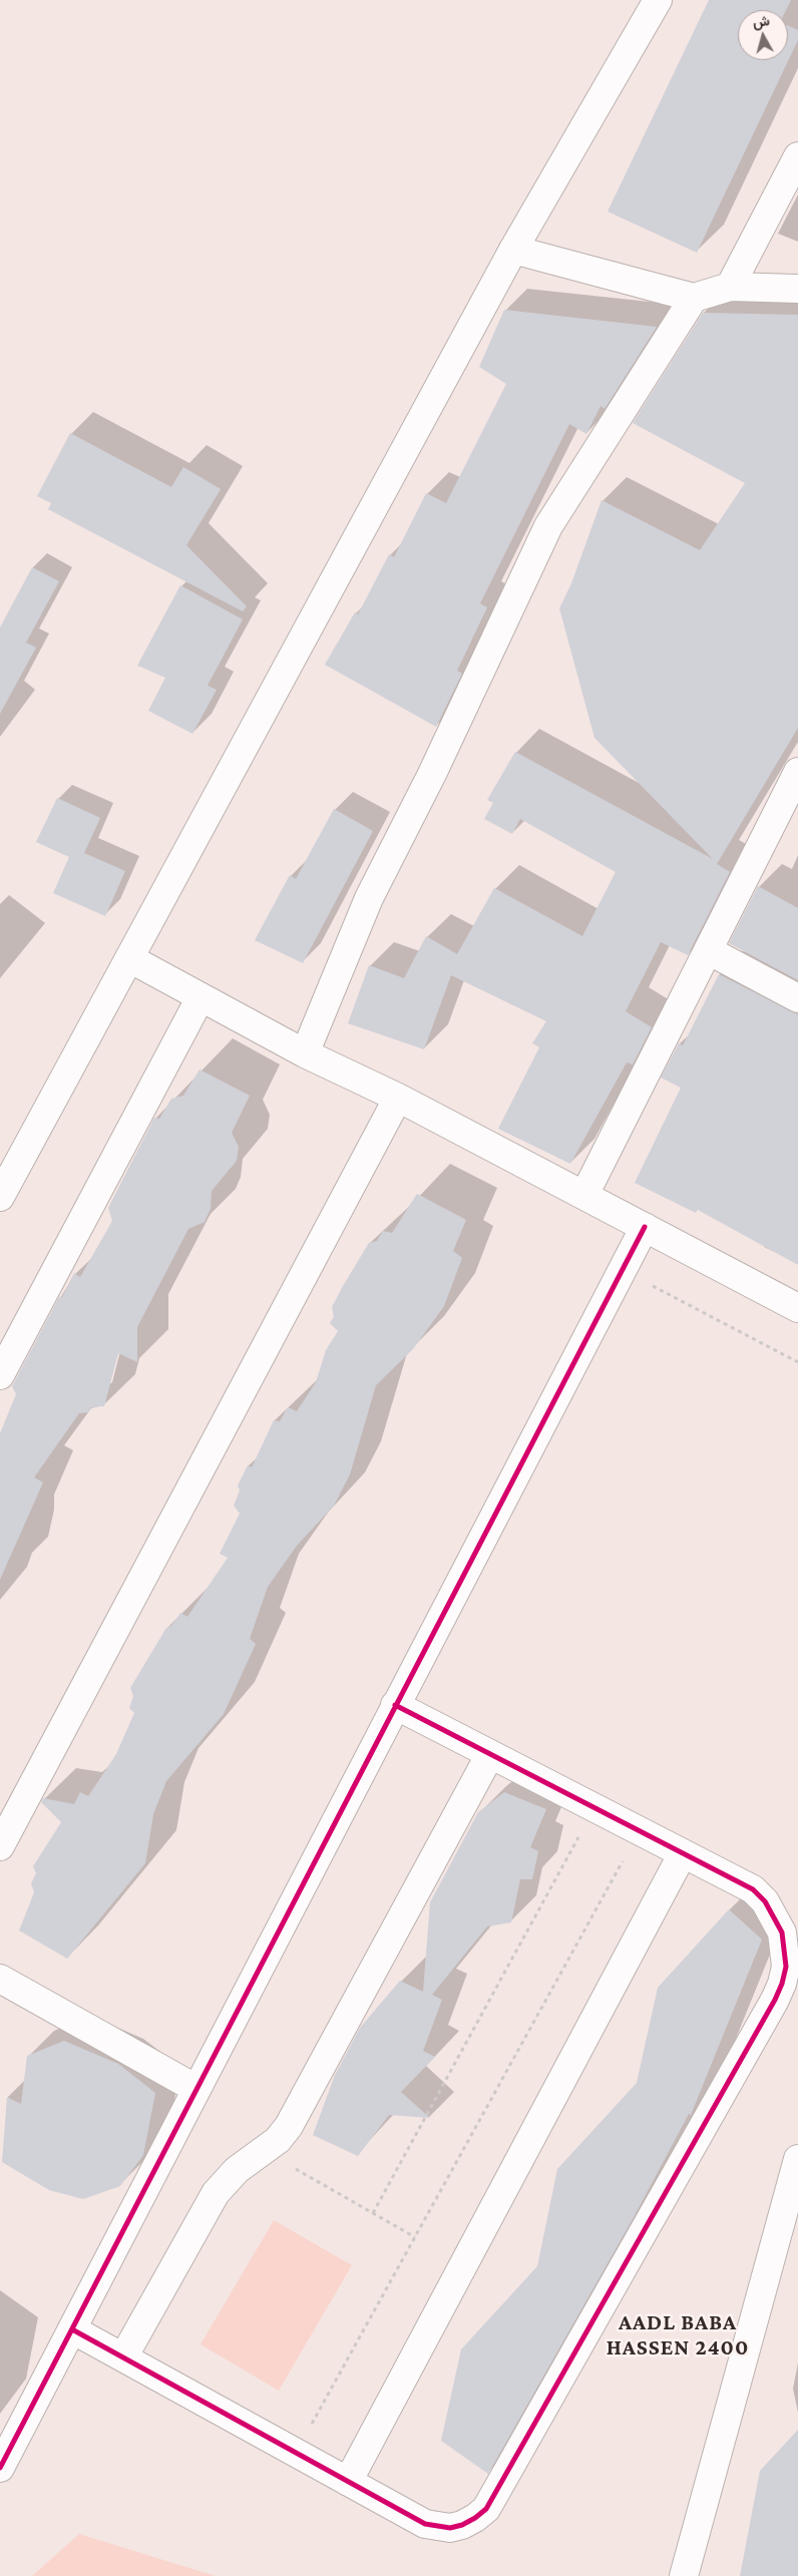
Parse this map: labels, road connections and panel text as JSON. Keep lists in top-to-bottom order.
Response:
{
  "districts": ["AADL BABA HASSEN 2400"],
  "north": "top"
}
